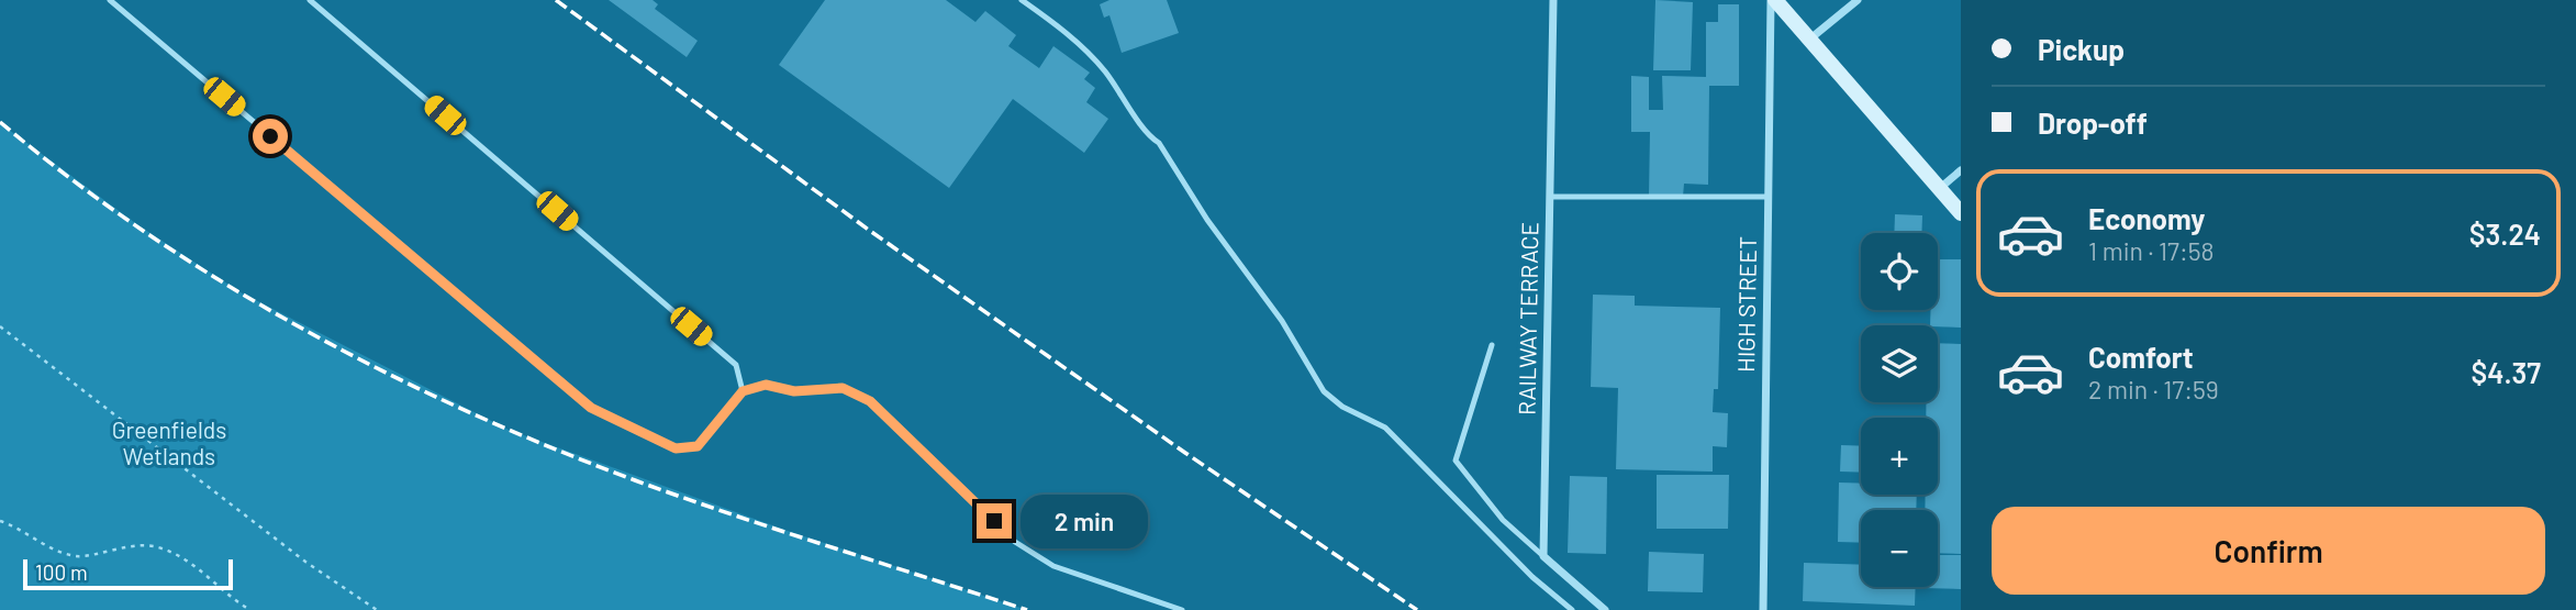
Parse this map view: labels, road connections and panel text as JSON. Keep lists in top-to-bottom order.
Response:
{
  "streets": {
    "street": ["HIGH STREET", "RAILWAY TERRACE"]
  },
  "parks": ["Greenfields Wetlands"],
  "scale_bar": "100 m",
  "page": {
    "banner": ["Pickup", "Drop-off"],
    "list": [
      {
        "name": "Economy",
        "note": "1 min · 17:58",
        "value": "$3.24"
      },
      {
        "name": "Comfort",
        "note": "2 min · 17:59",
        "value": "$4.37"
      }
    ],
    "map_buttons": ["+", "−"],
    "buttons": "Confirm",
    "bubble": "2 min",
    "scale": "100 m"
  }
}
